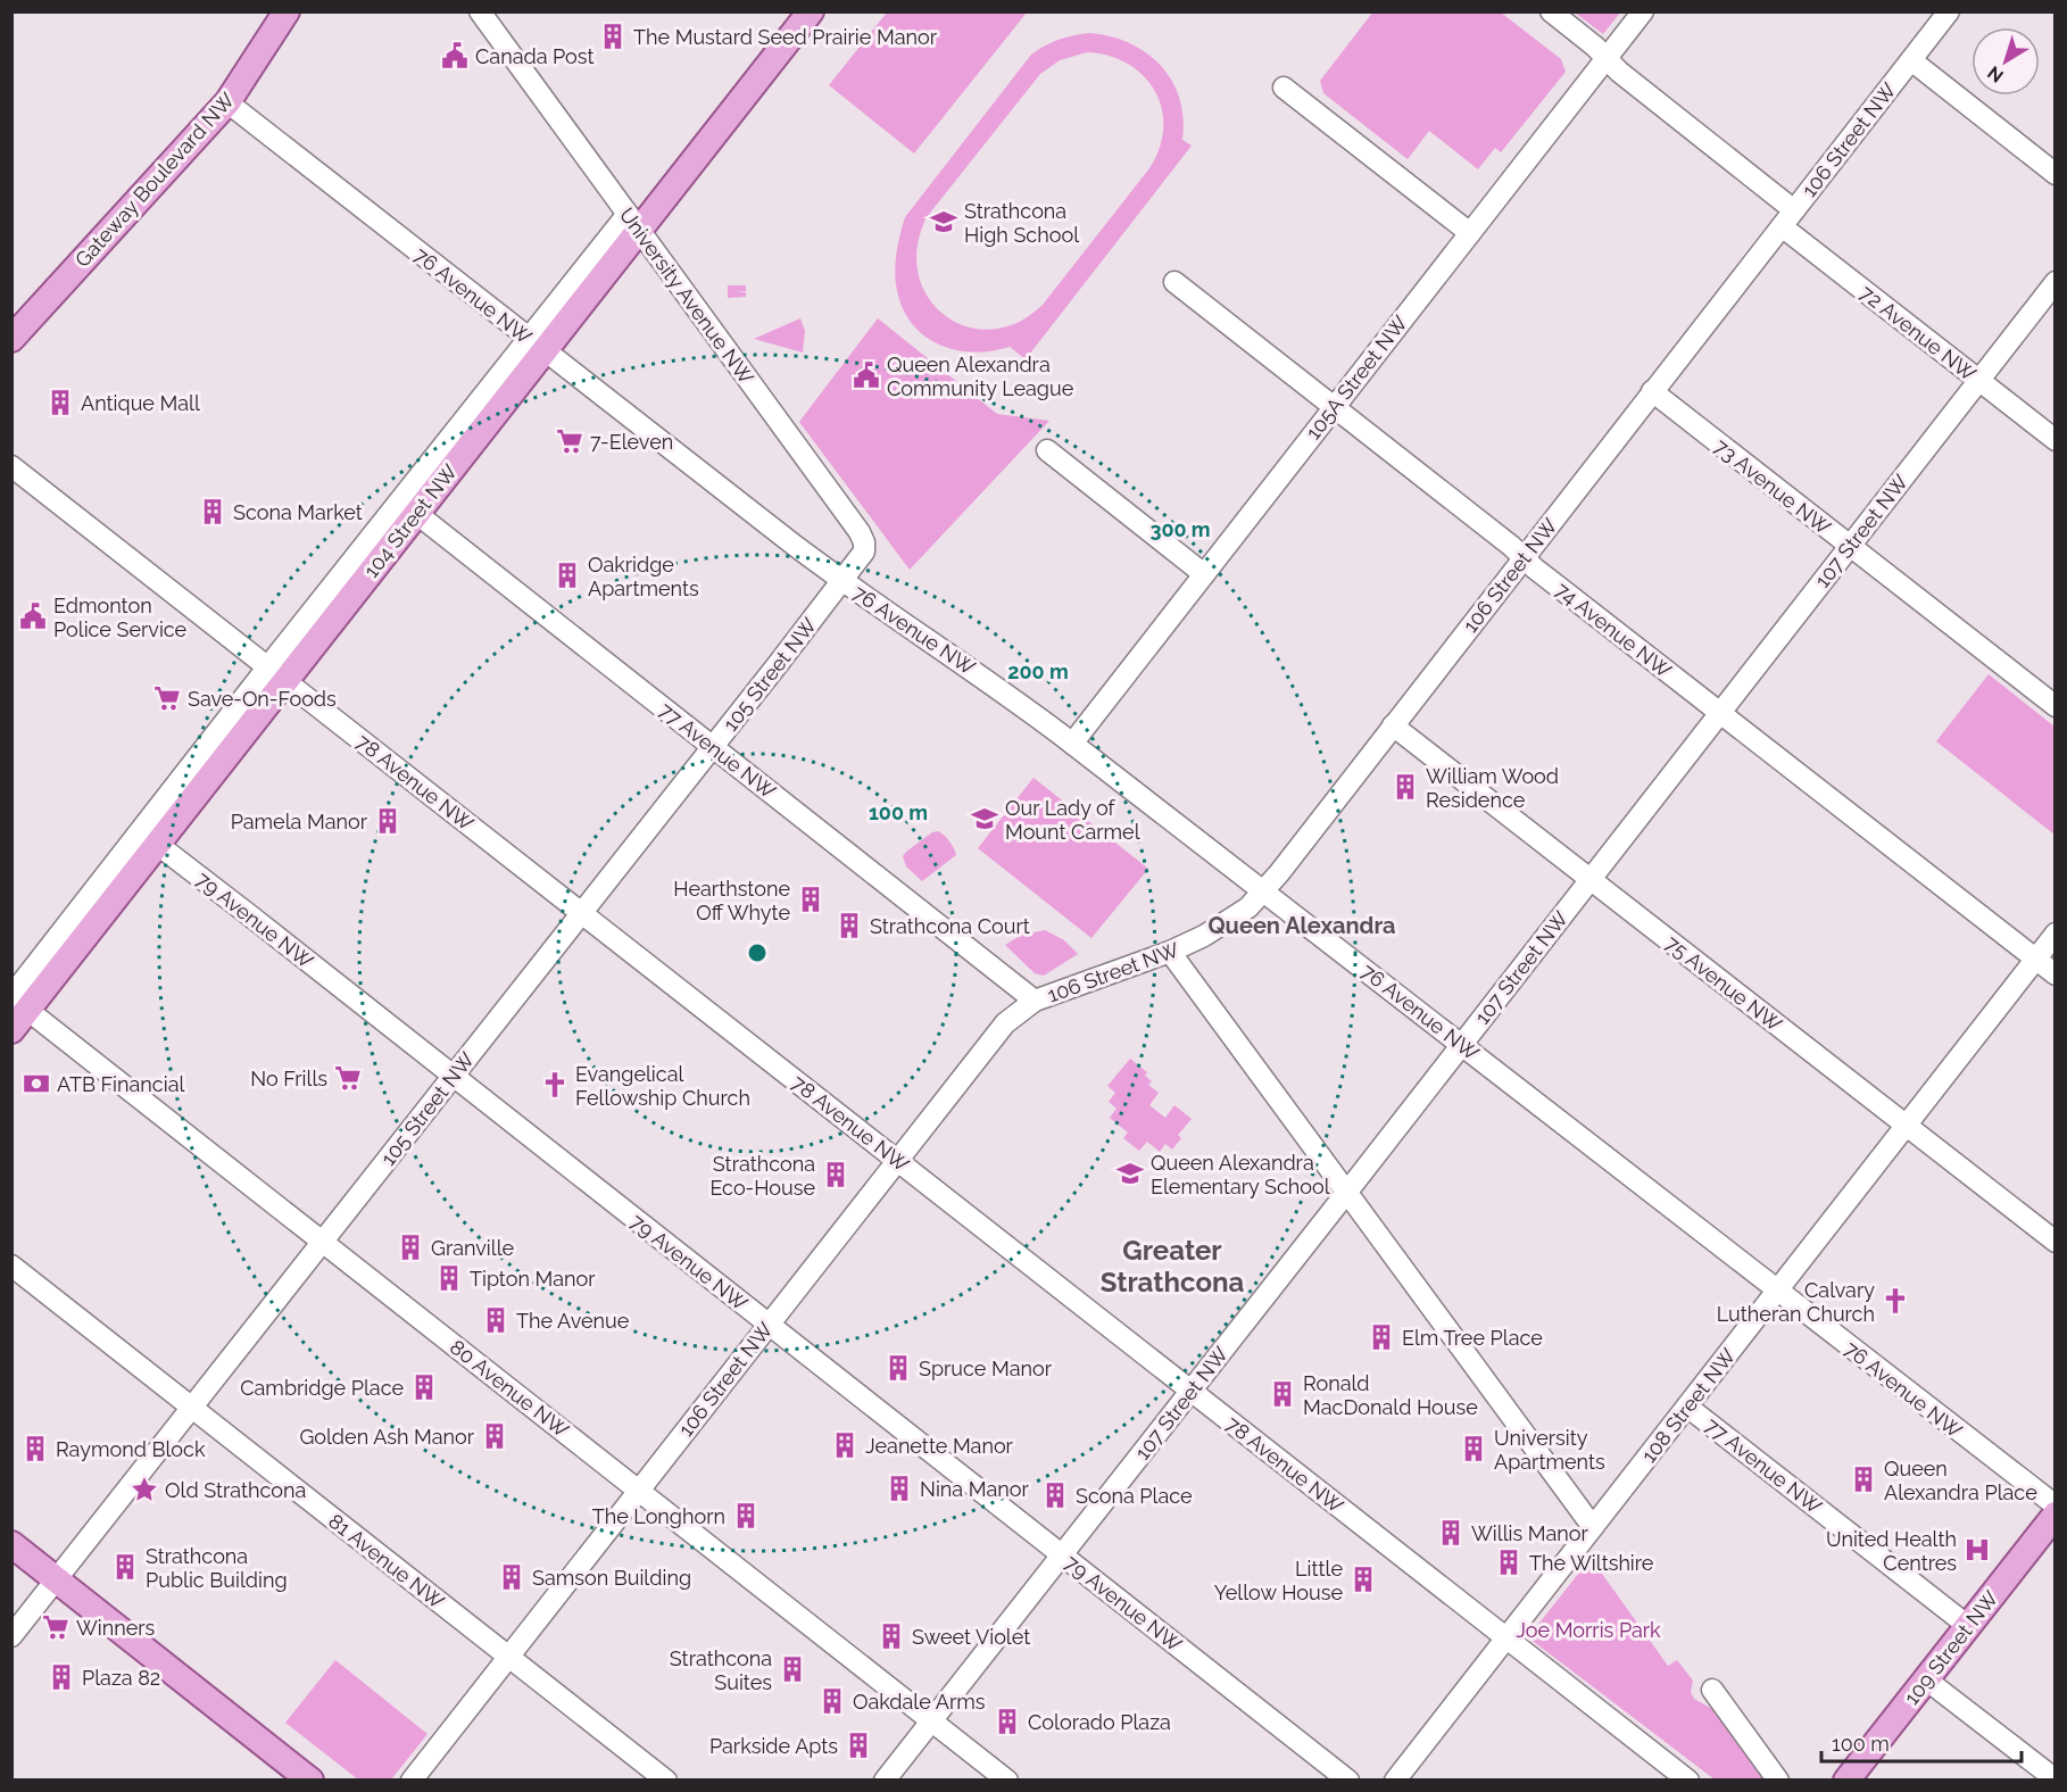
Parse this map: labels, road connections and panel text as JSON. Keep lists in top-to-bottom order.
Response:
{
  "streets": {
    "main road": ["Gateway Boulevard NW", "104 Street NW", "109 Street NW"],
    "street": [
      "106 Street NW",
      "76 Avenue NW",
      "University Avenue NW",
      "72 Avenue NW",
      "105A Street NW",
      "73 Avenue NW",
      "107 Street NW",
      "74 Avenue NW",
      "105 Street NW",
      "77 Avenue NW",
      "78 Avenue NW",
      "79 Avenue NW",
      "75 Avenue NW",
      "80 Avenue NW",
      "108 Street NW",
      "81 Avenue NW"
    ]
  },
  "crossings": [
    ["106 Street NW", "76 Avenue NW"],
    ["106 Street NW", "72 Avenue NW"],
    ["106 Street NW", "73 Avenue NW"],
    ["106 Street NW", "74 Avenue NW"],
    ["106 Street NW", "77 Avenue NW"],
    ["106 Street NW", "78 Avenue NW"],
    ["106 Street NW", "79 Avenue NW"],
    ["106 Street NW", "75 Avenue NW"],
    ["106 Street NW", "80 Avenue NW"],
    ["106 Street NW", "81 Avenue NW"],
    ["Gateway Boulevard NW", "76 Avenue NW"],
    ["76 Avenue NW", "University Avenue NW"],
    ["76 Avenue NW", "105A Street NW"],
    ["76 Avenue NW", "104 Street NW"],
    ["76 Avenue NW", "107 Street NW"],
    ["76 Avenue NW", "105 Street NW"],
    ["76 Avenue NW", "108 Street NW"],
    ["University Avenue NW", "104 Street NW"],
    ["University Avenue NW", "105 Street NW"],
    ["72 Avenue NW", "105A Street NW"],
    ["72 Avenue NW", "107 Street NW"],
    ["105A Street NW", "74 Avenue NW"],
    ["73 Avenue NW", "107 Street NW"],
    ["104 Street NW", "77 Avenue NW"],
    ["104 Street NW", "78 Avenue NW"],
    ["104 Street NW", "79 Avenue NW"],
    ["104 Street NW", "80 Avenue NW"],
    ["107 Street NW", "74 Avenue NW"],
    ["107 Street NW", "78 Avenue NW"],
    ["107 Street NW", "79 Avenue NW"],
    ["107 Street NW", "75 Avenue NW"],
    ["107 Street NW", "80 Avenue NW"],
    ["74 Avenue NW", "108 Street NW"],
    ["105 Street NW", "77 Avenue NW"],
    ["105 Street NW", "78 Avenue NW"],
    ["105 Street NW", "79 Avenue NW"],
    ["105 Street NW", "80 Avenue NW"],
    ["105 Street NW", "81 Avenue NW"],
    ["77 Avenue NW", "108 Street NW"],
    ["77 Avenue NW", "109 Street NW"],
    ["78 Avenue NW", "108 Street NW"],
    ["75 Avenue NW", "108 Street NW"]
  ],
  "districts": ["Queen Alexandra", "Greater Strathcona"],
  "parks": ["Joe Morris Park"],
  "places": {
    "building": [
      "The Mustard Seed Prairie Manor",
      "Antique Mall",
      "Scona Market",
      "Oakridge Apartments",
      "William Wood Residence",
      "Pamela Manor",
      "Hearthstone Off Whyte",
      "Strathcona Court",
      "Strathcona Eco-House",
      "Granville",
      "Tipton Manor",
      "The Avenue",
      "Elm Tree Place",
      "Spruce Manor",
      "Cambridge Place",
      "Ronald MacDonald House",
      "Golden Ash Manor",
      "Jeanette Manor",
      "Raymond Block",
      "University Apartments",
      "Queen Alexandra Place",
      "Nina Manor",
      "Scona Place",
      "The Longhorn",
      "Willis Manor",
      "The Wiltshire",
      "Strathcona Public Building",
      "Samson Building",
      "Little Yellow House",
      "Sweet Violet",
      "Strathcona Suites",
      "Plaza 82",
      "Oakdale Arms",
      "Colorado Plaza",
      "Parkside Apts"
    ],
    "public building": ["Canada Post", "Queen Alexandra Community League", "Edmonton Police Service"],
    "school or university": ["Strathcona High School", "Our Lady of Mount Carmel", "Queen Alexandra Elementary School"],
    "supermarket": [
      "7-Eleven",
      "Save-On-Foods",
      "No Frills",
      "Winners"
    ],
    "bank": ["ATB Financial"],
    "church": ["Evangelical Fellowship Church", "Calvary Lutheran Church"],
    "place": ["Old Strathcona"],
    "hospital": ["United Health Centres"]
  },
  "scale_bar": "100 m",
  "north": "bottom left",
  "rings": ["300 m", "200 m", "100 m"]
}
